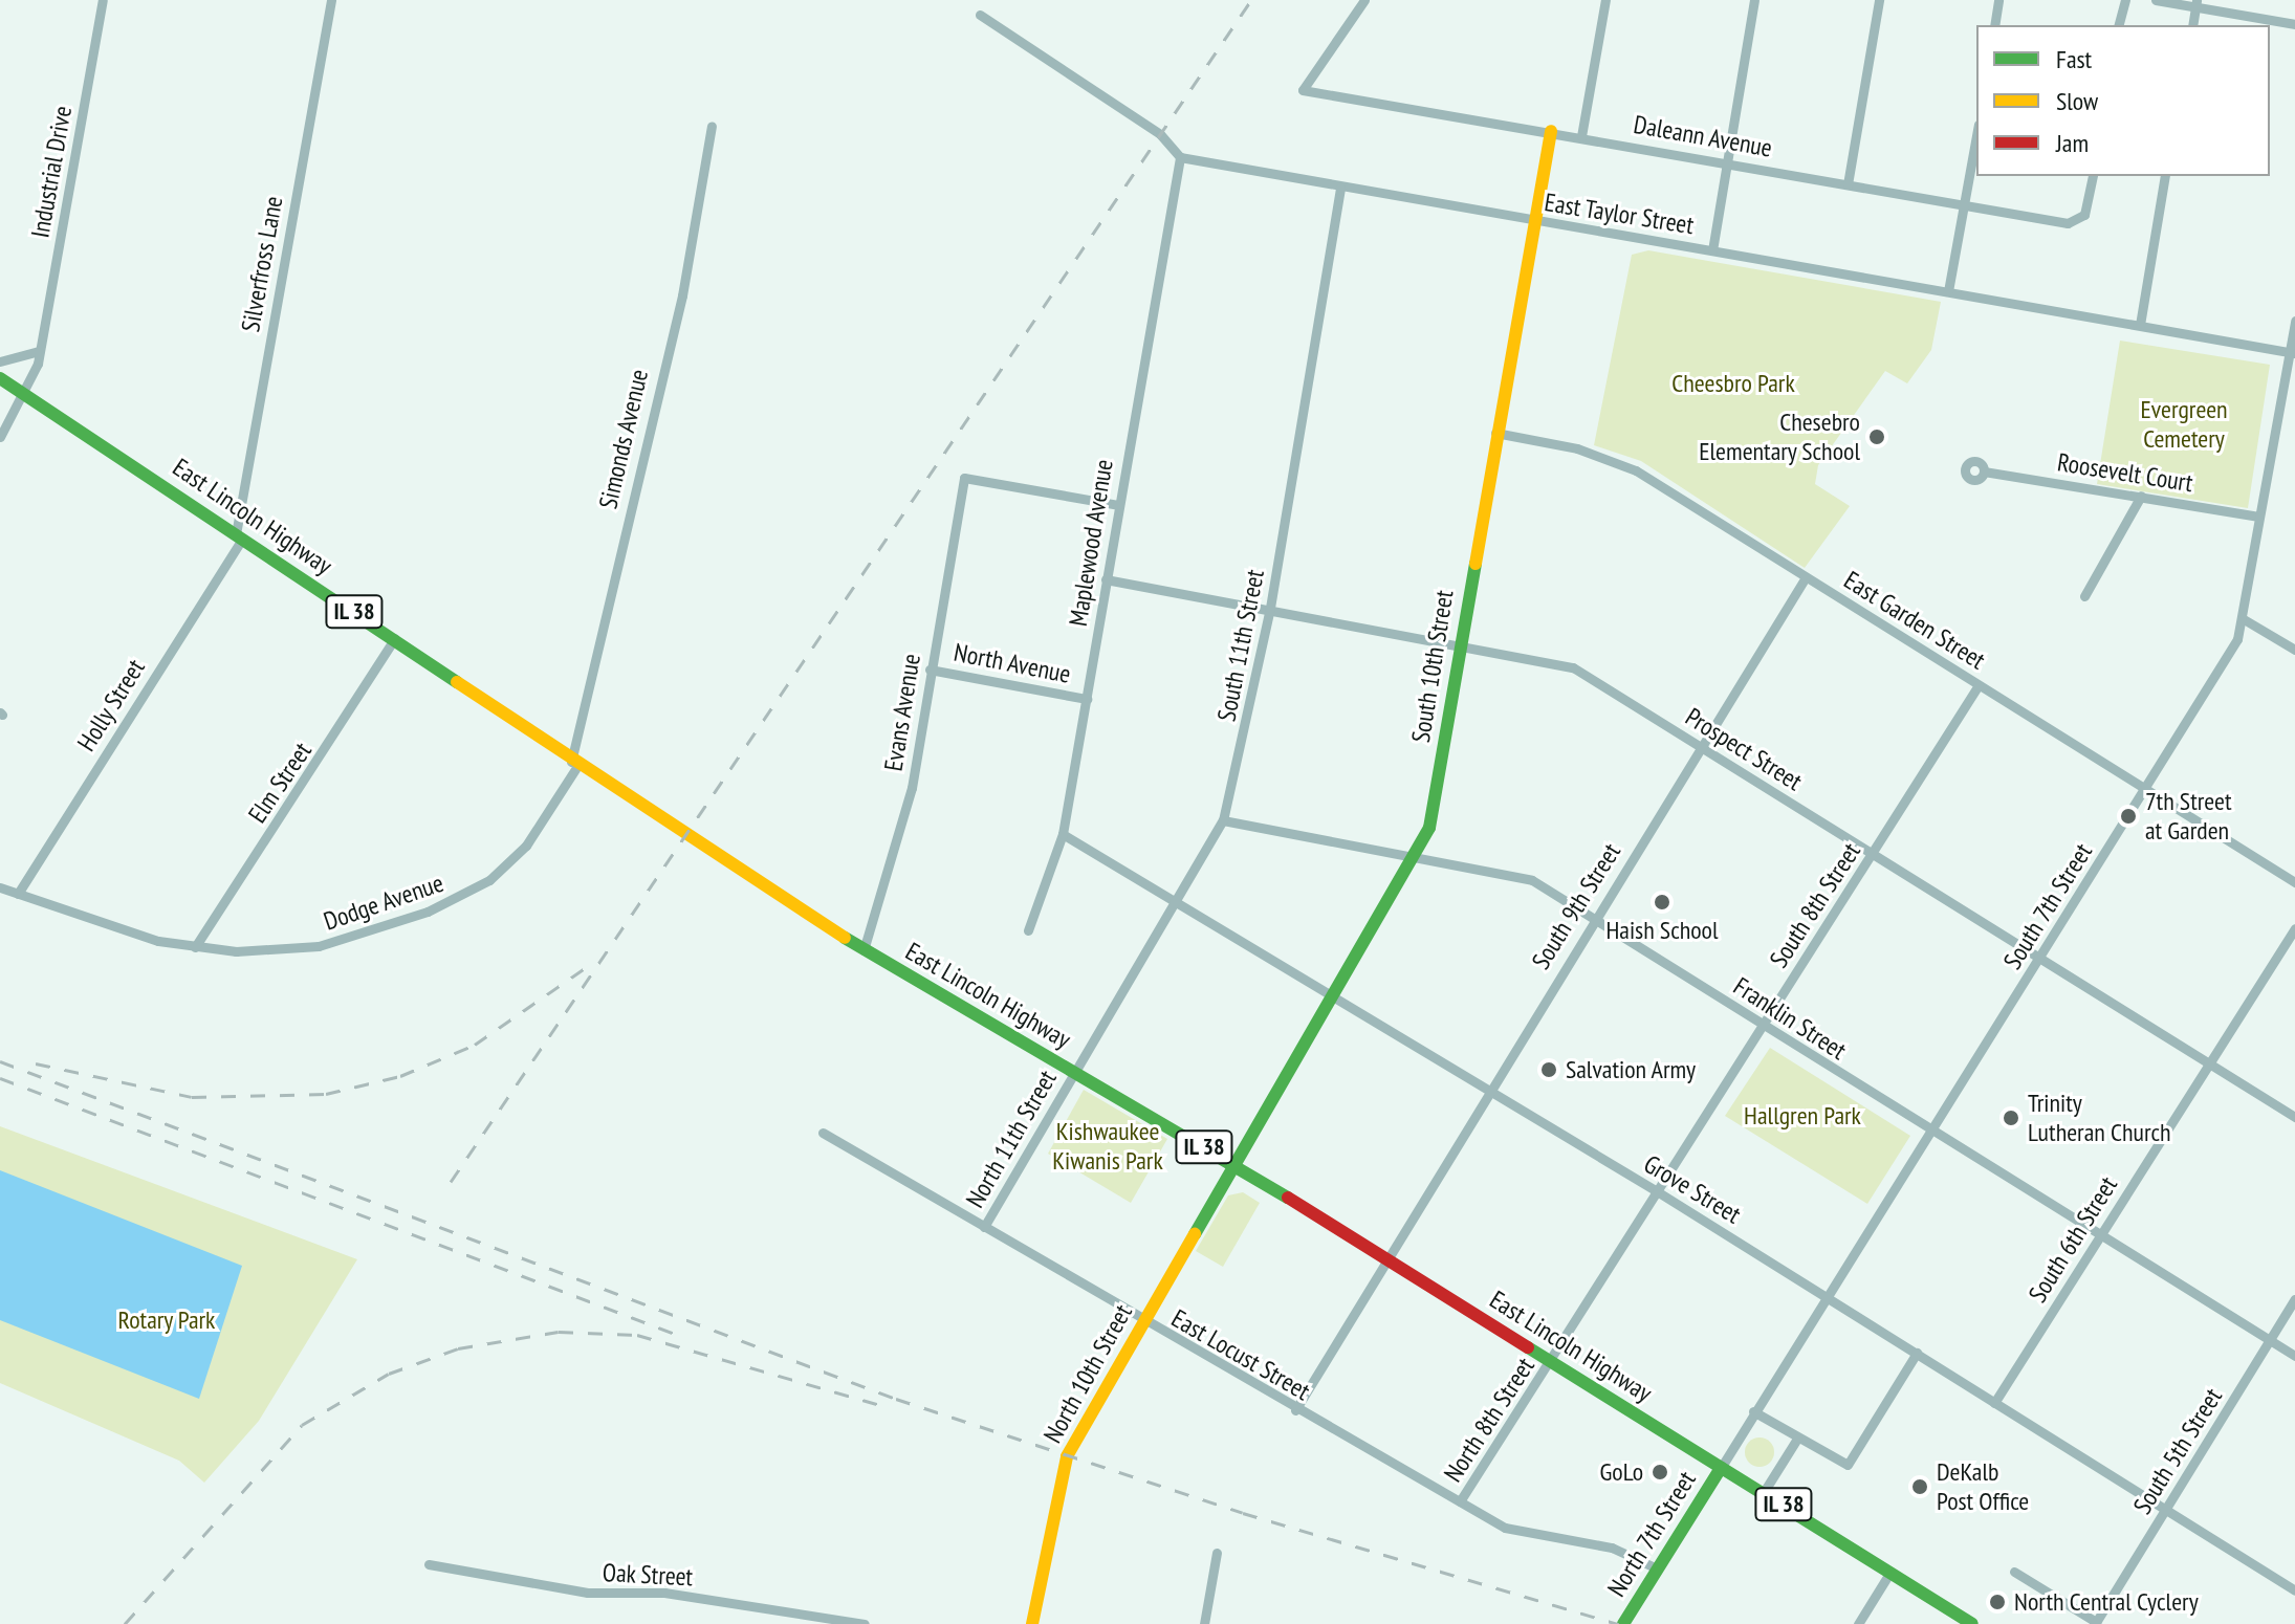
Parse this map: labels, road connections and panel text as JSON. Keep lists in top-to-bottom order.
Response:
{
  "streets": {
    "main road": [
      "East Lincoln Highway",
      "IL 38",
      "South 10th Street",
      "North 10th Street",
      "North 7th Street"
    ],
    "street": [
      "Daleann Avenue",
      "Industrial Drive",
      "East Taylor Street",
      "Silverfross Lane",
      "Simonds Avenue",
      "Roosevelt Court",
      "Maplewood Avenue",
      "East Garden Street",
      "South 11th Street",
      "North Avenue",
      "Holly Street",
      "Evans Avenue",
      "Prospect Street",
      "Elm Street",
      "Dodge Avenue",
      "South 8th Street",
      "South 9th Street",
      "South 7th Street",
      "Franklin Street",
      "North 11th Street",
      "Grove Street",
      "South 6th Street",
      "East Locust Street",
      "North 8th Street",
      "South 5th Street",
      "Oak Street"
    ]
  },
  "crossings": [
    ["Daleann Avenue", "South 10th Street"],
    ["Industrial Drive", "East Lincoln Highway"],
    ["East Taylor Street", "Maplewood Avenue"],
    ["East Taylor Street", "South 11th Street"],
    ["East Taylor Street", "South 10th Street"],
    ["East Taylor Street", "South 7th Street"],
    ["Silverfross Lane", "East Lincoln Highway"],
    ["Silverfross Lane", "Holly Street"],
    ["Simonds Avenue", "East Lincoln Highway"],
    ["Simonds Avenue", "Dodge Avenue"],
    ["Roosevelt Court", "South 7th Street"],
    ["East Lincoln Highway", "South 11th Street"],
    ["East Lincoln Highway", "South 10th Street"],
    ["East Lincoln Highway", "Holly Street"],
    ["East Lincoln Highway", "Evans Avenue"],
    ["East Lincoln Highway", "Elm Street"],
    ["East Lincoln Highway", "Dodge Avenue"],
    ["East Lincoln Highway", "South 8th Street"],
    ["East Lincoln Highway", "South 9th Street"],
    ["East Lincoln Highway", "South 7th Street"],
    ["East Lincoln Highway", "North 11th Street"],
    ["East Lincoln Highway", "North 10th Street"],
    ["East Lincoln Highway", "North 8th Street"],
    ["East Lincoln Highway", "North 7th Street"],
    ["Maplewood Avenue", "North Avenue"],
    ["Maplewood Avenue", "Evans Avenue"],
    ["Maplewood Avenue", "Prospect Street"],
    ["Maplewood Avenue", "Grove Street"],
    ["East Garden Street", "South 10th Street"],
    ["East Garden Street", "South 8th Street"],
    ["East Garden Street", "South 9th Street"],
    ["East Garden Street", "South 7th Street"],
    ["South 11th Street", "Prospect Street"],
    ["South 11th Street", "Franklin Street"],
    ["South 11th Street", "North 11th Street"],
    ["South 11th Street", "Grove Street"],
    ["North Avenue", "Evans Avenue"],
    ["South 10th Street", "Prospect Street"],
    ["South 10th Street", "Franklin Street"],
    ["South 10th Street", "Grove Street"],
    ["South 10th Street", "North 10th Street"],
    ["Holly Street", "Dodge Avenue"],
    ["Prospect Street", "South 8th Street"],
    ["Prospect Street", "South 9th Street"],
    ["Prospect Street", "South 7th Street"],
    ["Prospect Street", "South 6th Street"],
    ["Elm Street", "Dodge Avenue"],
    ["South 8th Street", "Franklin Street"],
    ["South 8th Street", "Grove Street"],
    ["South 8th Street", "North 8th Street"],
    ["South 9th Street", "Franklin Street"],
    ["South 9th Street", "Grove Street"],
    ["South 9th Street", "East Locust Street"],
    ["South 7th Street", "Franklin Street"],
    ["South 7th Street", "Grove Street"],
    ["South 7th Street", "North 7th Street"],
    ["Franklin Street", "South 6th Street"],
    ["Franklin Street", "South 5th Street"],
    ["North 11th Street", "East Locust Street"],
    ["Grove Street", "South 6th Street"],
    ["Grove Street", "South 5th Street"],
    ["East Locust Street", "North 10th Street"],
    ["East Locust Street", "North 8th Street"],
    ["East Locust Street", "North 7th Street"]
  ],
  "parks": [
    "Cheesbro Park",
    "Evergreen Cemetery",
    "Hallgren Park",
    "Kishwaukee Kiwanis Park",
    "Rotary Park"
  ],
  "places": [
    "Chesebro Elementary School",
    "7th Street at Garden",
    "Haish School",
    "Salvation Army",
    "Trinity Lutheran Church",
    "GoLo",
    "DeKalb Post Office",
    "North Central Cyclery"
  ],
  "legend": ["Fast", "Slow", "Jam"]
}
